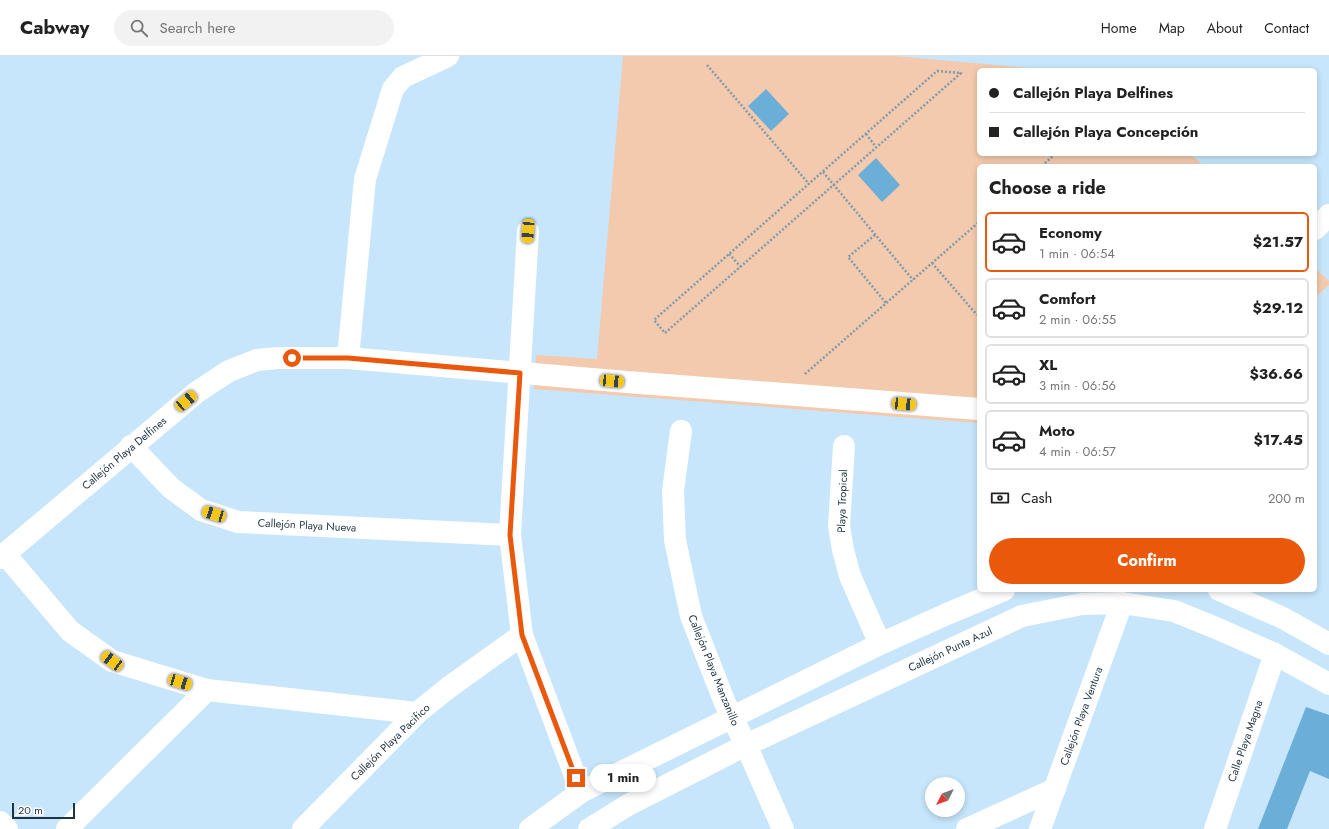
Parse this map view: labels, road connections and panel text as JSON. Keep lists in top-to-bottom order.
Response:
{
  "streets": {
    "street": [
      "Callejón Playa Delfines",
      "Playa Tropical",
      "Callejón Playa Nueva",
      "Callejón Punta Azul",
      "Callejón Playa Manzanillo",
      "Callejón Playa Ventura",
      "Calle Playa Magna",
      "Callejón Playa Pacifico"
    ]
  },
  "crossings": [
    ["Callejón Playa Delfines", "Callejón Playa Nueva"],
    ["Callejón Punta Azul", "Callejón Playa Manzanillo"],
    ["Callejón Punta Azul", "Callejón Playa Ventura"],
    ["Callejón Punta Azul", "Calle Playa Magna"]
  ],
  "scale_bar": "20 m",
  "north": "bottom left",
  "page": {
    "header": "Cabway",
    "search": "Search here",
    "nav": [
      "Home",
      "Map",
      "About",
      "Contact"
    ],
    "banner": ["Callejón Playa Delfines", "Callejón Playa Concepción"],
    "heading": "Choose a ride",
    "list": [
      {
        "name": "Economy",
        "note": "1 min · 06:54",
        "value": "$21.57"
      },
      {
        "name": "Comfort",
        "note": "2 min · 06:55",
        "value": "$29.12"
      },
      {
        "name": "XL",
        "note": "3 min · 06:56",
        "value": "$36.66"
      },
      {
        "name": "Moto",
        "note": "4 min · 06:57",
        "value": "$17.45"
      }
    ],
    "pay": ["Cash", "200 m"],
    "buttons": "Confirm",
    "bubble": "1 min",
    "scale": "20 m"
  }
}
